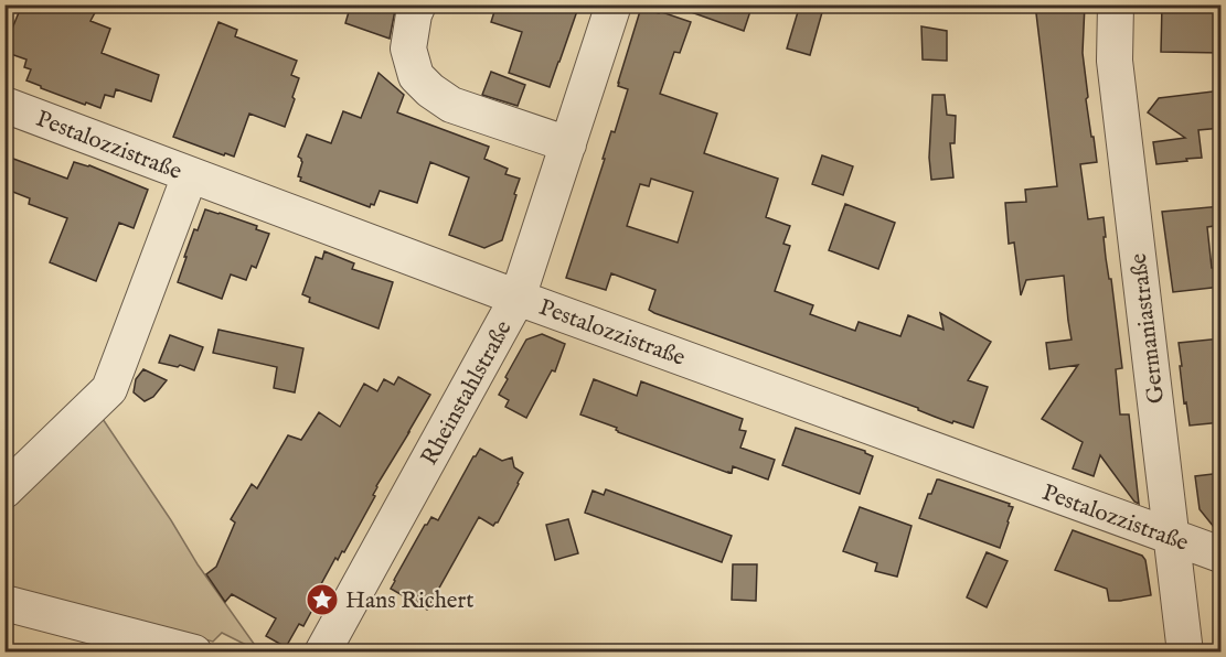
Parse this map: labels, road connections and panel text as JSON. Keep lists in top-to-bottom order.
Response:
{
  "streets": {
    "street": ["Pestalozzistraße", "Germaniastraße", "Rheinstahlstraße"]
  },
  "crossings": [
    ["Pestalozzistraße", "Germaniastraße"],
    ["Pestalozzistraße", "Rheinstahlstraße"]
  ],
  "places": {
    "place": ["Hans Richert"]
  }
}
